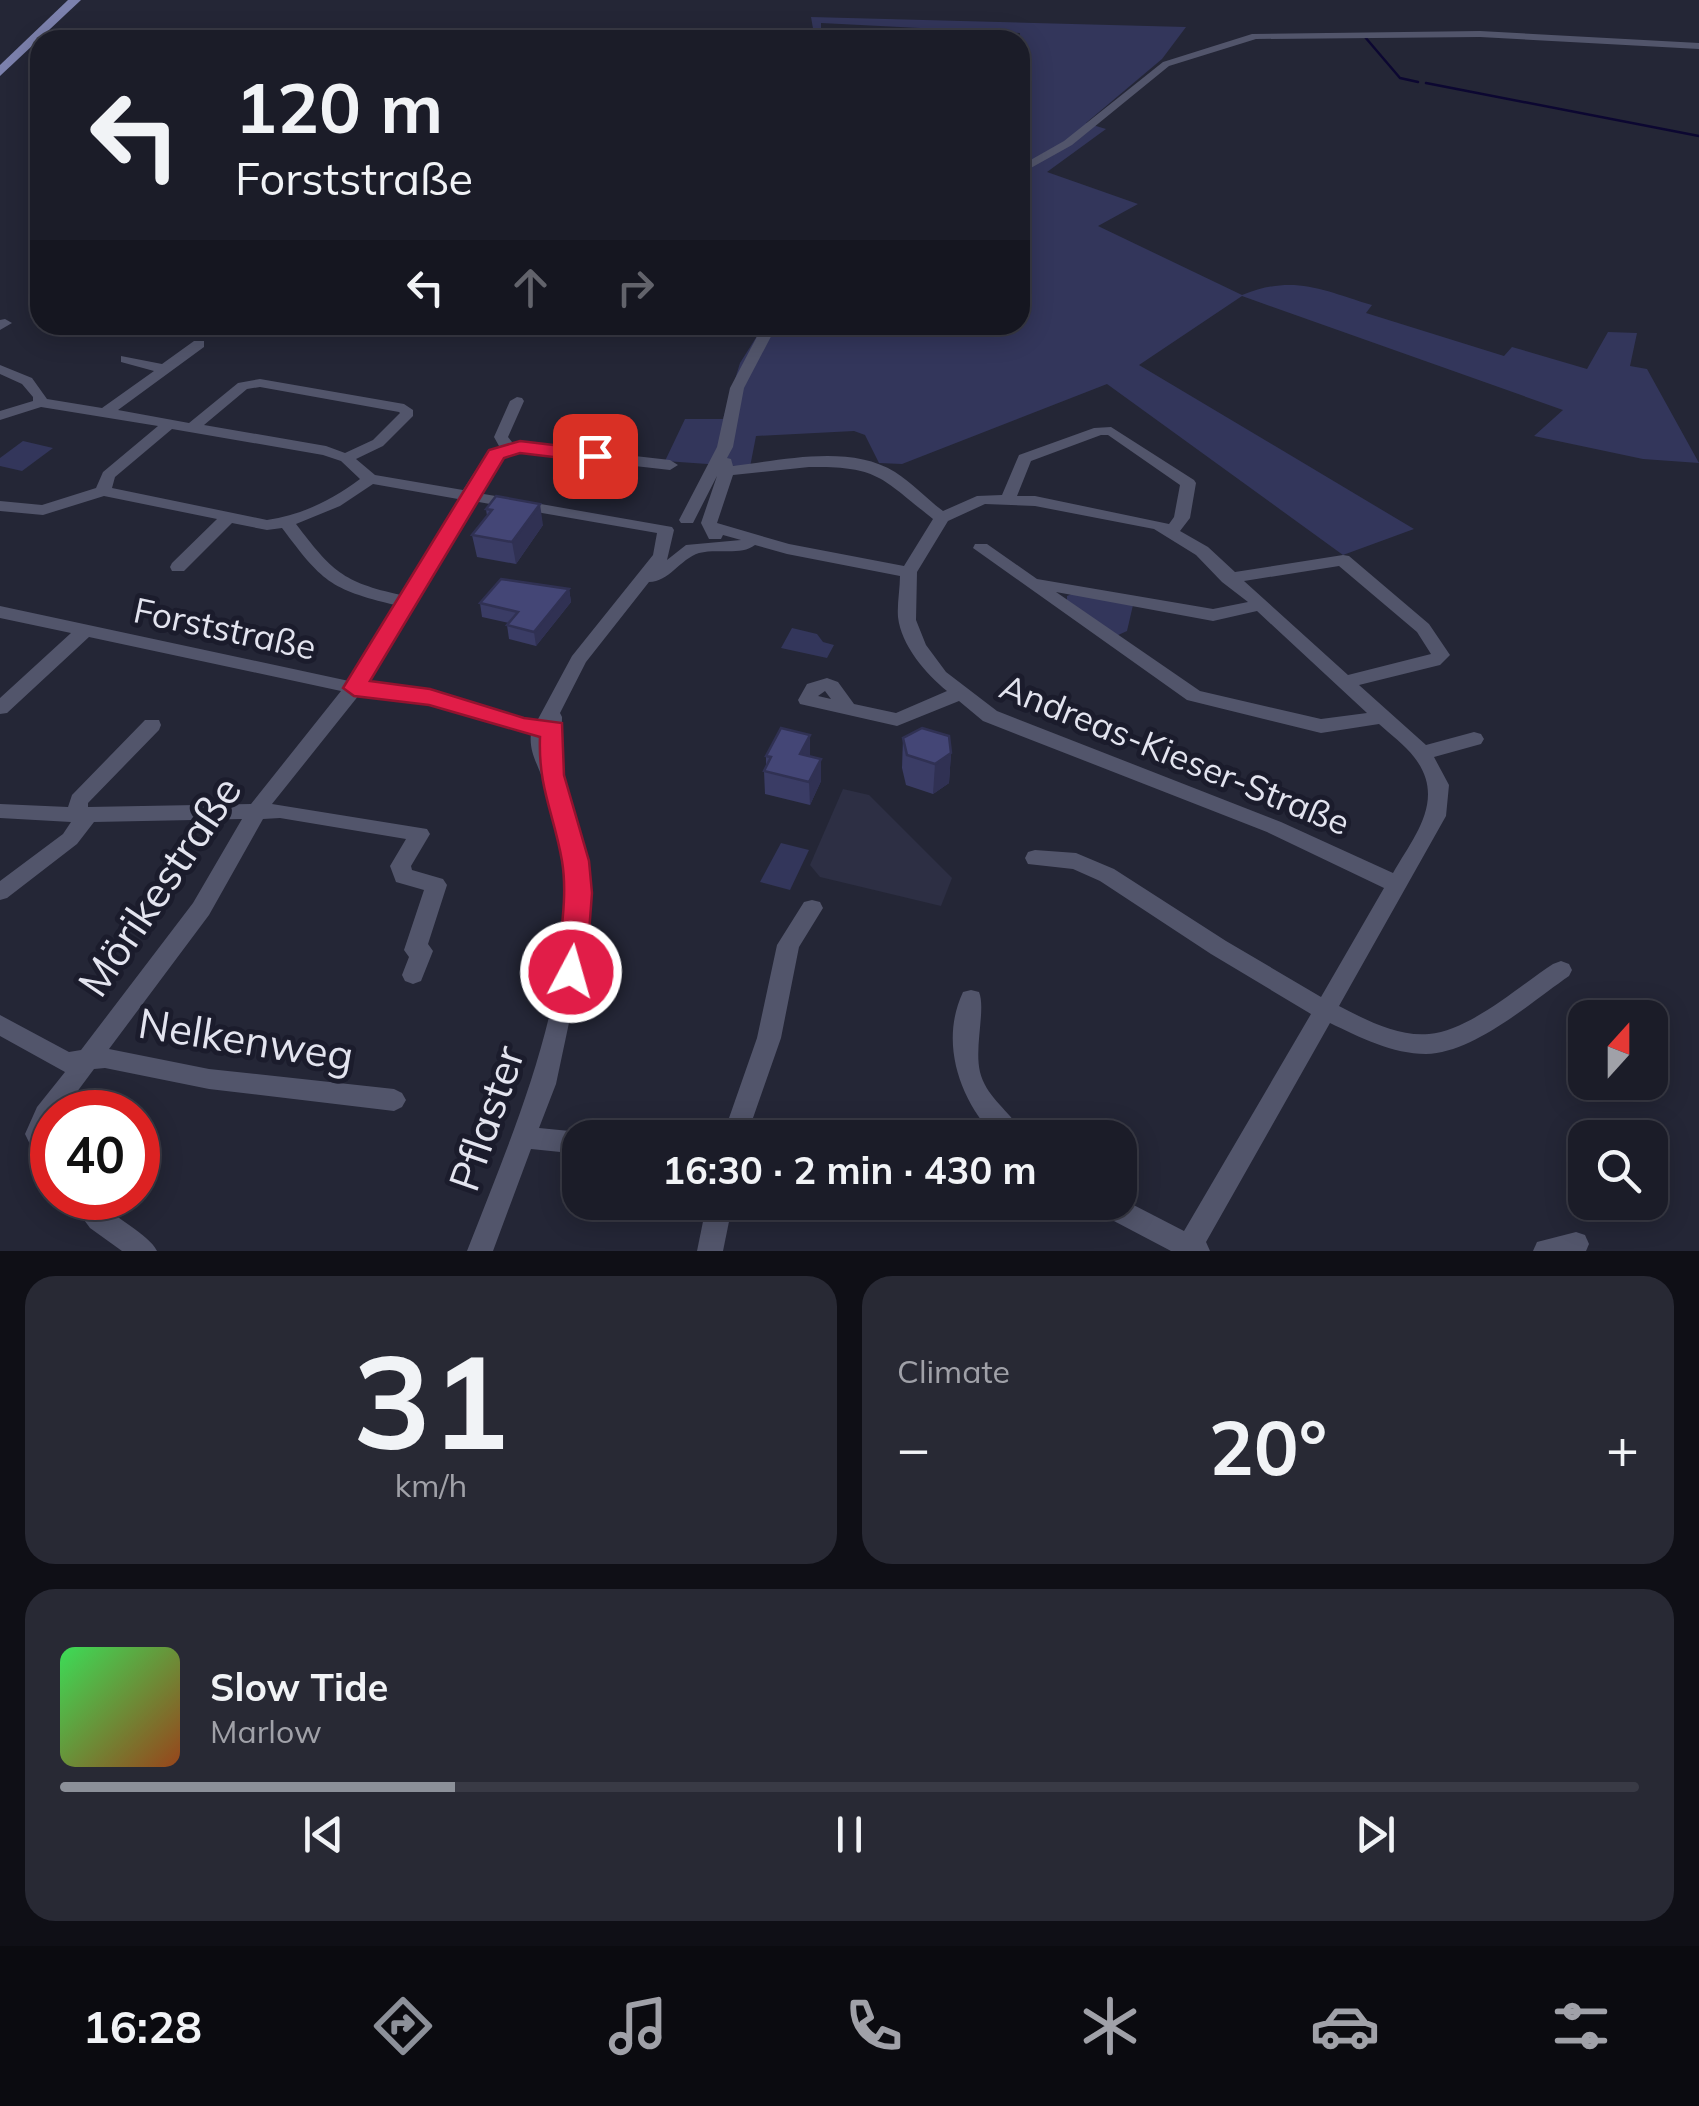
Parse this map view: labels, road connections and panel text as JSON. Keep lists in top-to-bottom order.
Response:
{
  "streets": {
    "street": [
      "Forststraße",
      "Andreas-Kieser-Straße",
      "Mörikestraße",
      "Nelkenweg",
      "Pflaster"
    ]
  },
  "crossings": [
    ["Forststraße", "Mörikestraße"],
    ["Forststraße", "Pflaster"],
    ["Mörikestraße", "Nelkenweg"]
  ],
  "north": "top",
  "page": {
    "turn": ["120 m", "Forststraße"],
    "limit": "40",
    "trip": "16:30 · 2 min · 430 m",
    "tile": [
      ["31", "km/h"],
      "Climate"
    ],
    "heat": ["−", "20°", "+"],
    "song": ["Slow Tide", "Marlow"],
    "tabs": "16:28"
  }
}
